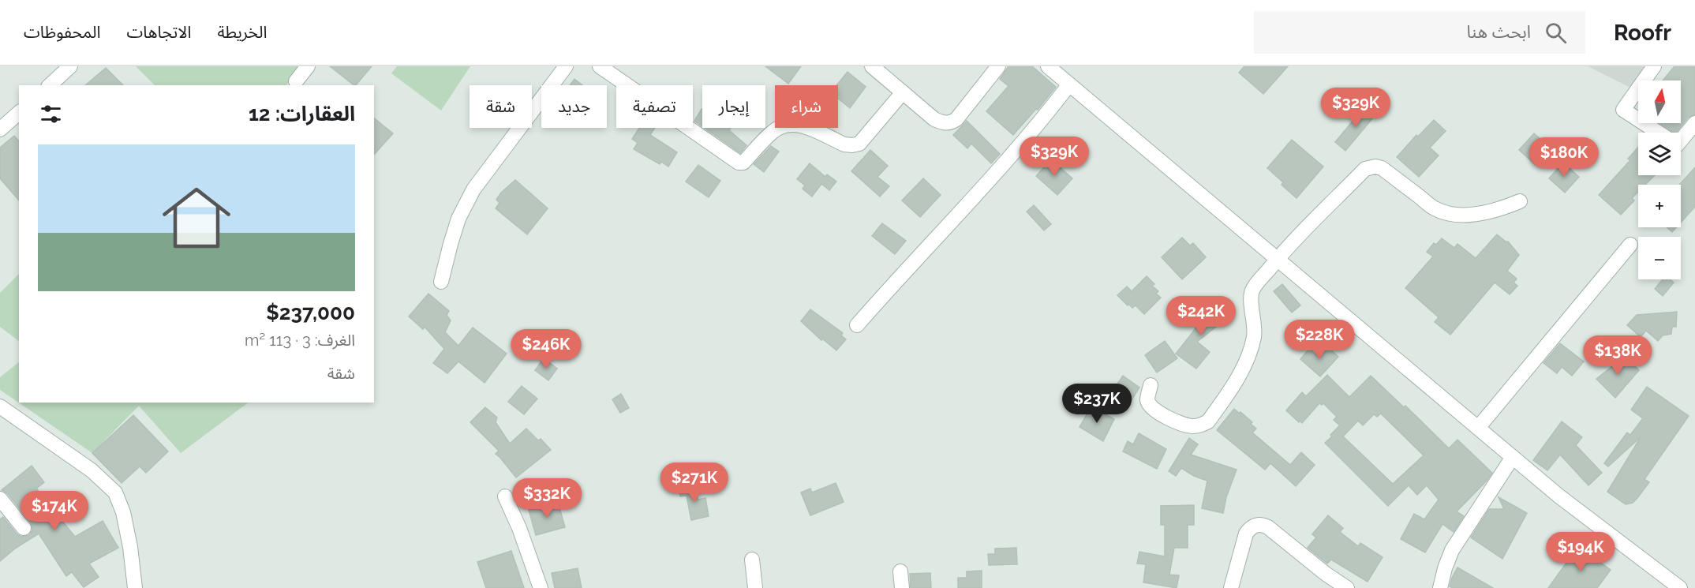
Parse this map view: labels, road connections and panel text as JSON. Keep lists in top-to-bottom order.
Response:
{
  "north": "top",
  "page": {
    "header": "Roofr",
    "search": "ابحث هنا",
    "nav": ["الخريطة", "الاتجاهات", "المحفوظات"],
    "map_buttons": ["+", "−"],
    "chip": [
      "شراء",
      "إيجار",
      "تصفية",
      "جديد",
      "شقة"
    ],
    "heading": "العقارات: 12",
    "price": [
      "$329K",
      "$329K",
      "$180K",
      "$242K",
      "$228K",
      "$246K",
      "$138K",
      "$237K",
      "$271K",
      "$332K",
      "$174K",
      "$194K"
    ],
    "list": [
      {
        "name": "$237,000",
        "note": "الغرف: 3 · 113 m² · شقة"
      }
    ]
  }
}
